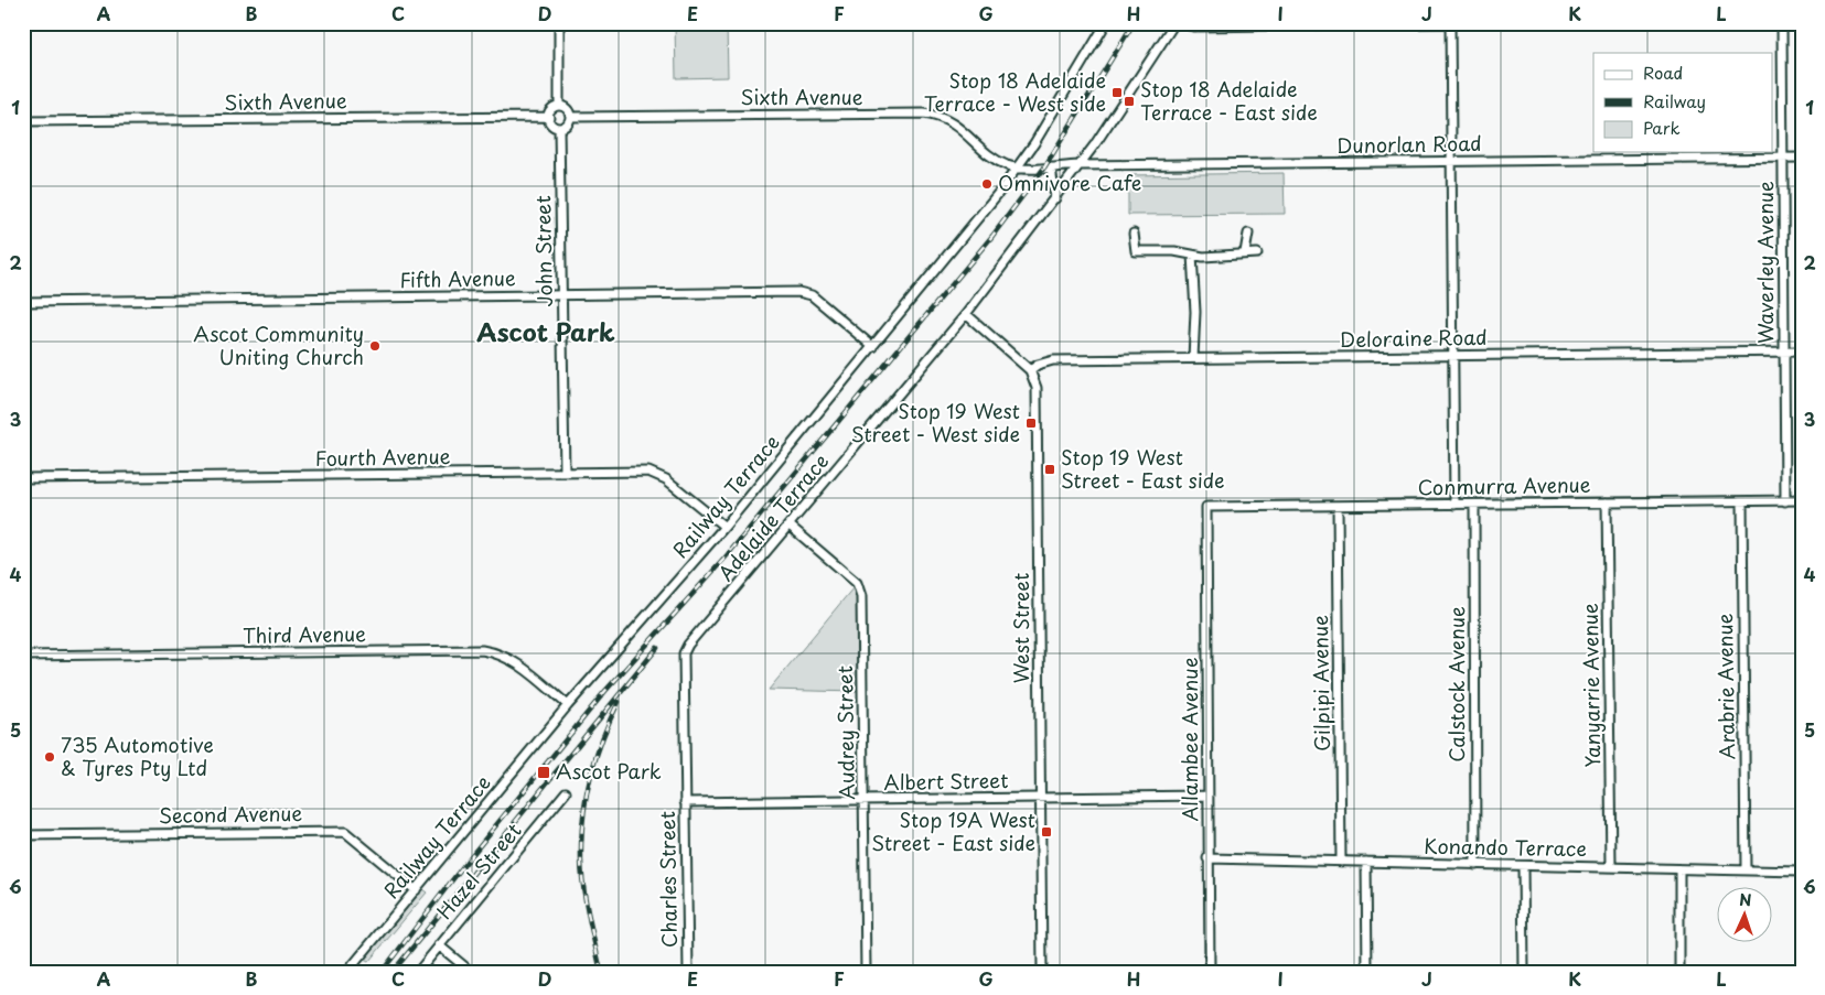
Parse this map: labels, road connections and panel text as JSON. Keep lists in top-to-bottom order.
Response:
{
  "streets": {
    "street": [
      "Sixth Avenue",
      "Dunorlan Road",
      "John Street",
      "Waverley Avenue",
      "Fifth Avenue",
      "Deloraine Road",
      "Fourth Avenue",
      "Conmurra Avenue",
      "Railway Terrace",
      "Adelaide Terrace",
      "West Street",
      "Third Avenue",
      "Gilpipi Avenue",
      "Calstock Avenue",
      "Yanyarrie Avenue",
      "Arabrie Avenue",
      "Audrey Street",
      "Allambee Avenue",
      "Albert Street",
      "Second Avenue",
      "Konando Terrace",
      "Hazel Street",
      "Charles Street"
    ]
  },
  "crossings": [
    ["Sixth Avenue", "Dunorlan Road"],
    ["Sixth Avenue", "John Street"],
    ["Sixth Avenue", "Railway Terrace"],
    ["Dunorlan Road", "Waverley Avenue"],
    ["Dunorlan Road", "Railway Terrace"],
    ["Dunorlan Road", "Adelaide Terrace"],
    ["John Street", "Fifth Avenue"],
    ["John Street", "Fourth Avenue"],
    ["Waverley Avenue", "Deloraine Road"],
    ["Waverley Avenue", "Conmurra Avenue"],
    ["Fifth Avenue", "Railway Terrace"],
    ["Deloraine Road", "West Street"],
    ["Fourth Avenue", "Railway Terrace"],
    ["Conmurra Avenue", "Gilpipi Avenue"],
    ["Conmurra Avenue", "Calstock Avenue"],
    ["Conmurra Avenue", "Yanyarrie Avenue"],
    ["Conmurra Avenue", "Arabrie Avenue"],
    ["Conmurra Avenue", "Allambee Avenue"],
    ["Railway Terrace", "Third Avenue"],
    ["Railway Terrace", "Second Avenue"],
    ["Adelaide Terrace", "Audrey Street"],
    ["Adelaide Terrace", "Charles Street"],
    ["West Street", "Albert Street"],
    ["Gilpipi Avenue", "Konando Terrace"],
    ["Calstock Avenue", "Konando Terrace"],
    ["Yanyarrie Avenue", "Konando Terrace"],
    ["Arabrie Avenue", "Konando Terrace"],
    ["Audrey Street", "Albert Street"],
    ["Allambee Avenue", "Albert Street"],
    ["Allambee Avenue", "Konando Terrace"],
    ["Albert Street", "Charles Street"]
  ],
  "districts": ["Ascot Park"],
  "places": {
    "transit": [
      "Stop 18 Adelaide Terrace - West side",
      "Stop 18 Adelaide Terrace - East side",
      "Stop 19 West Street - West side",
      "Stop 19 West Street - East side",
      "Ascot Park",
      "Stop 19A West Street - East side"
    ],
    "other": ["Omnivore Cafe", "Ascot Community Uniting Church", "735 Automotive & Tyres Pty Ltd"]
  },
  "legend": ["Road", "Railway", "Park"],
  "north": "top",
  "grid": {
    "columns": [
      "A",
      "B",
      "C",
      "D",
      "E",
      "F",
      "G",
      "H",
      "I",
      "J",
      "K",
      "L"
    ],
    "rows": [
      "1",
      "2",
      "3",
      "4",
      "5",
      "6"
    ]
  }
}
